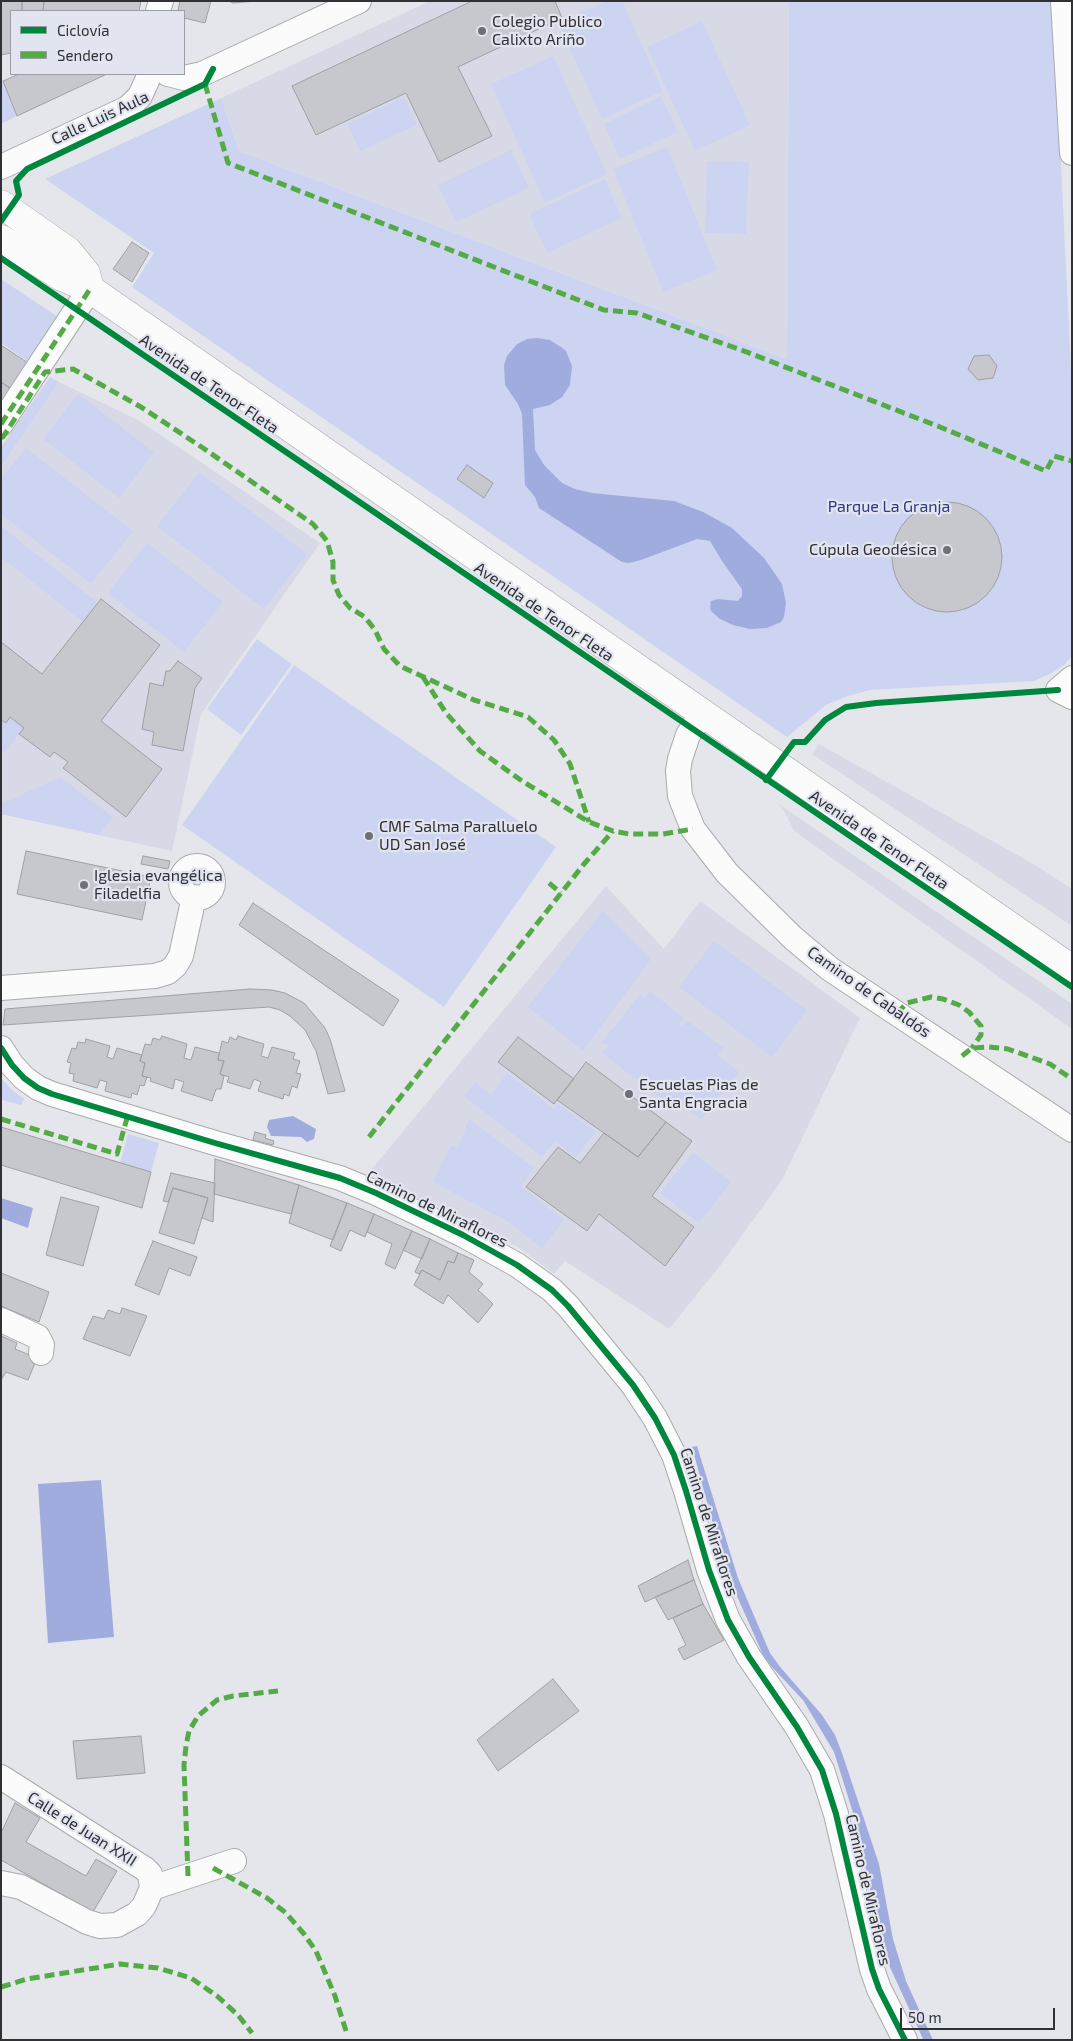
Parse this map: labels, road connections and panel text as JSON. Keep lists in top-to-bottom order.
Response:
{
  "streets": {
    "main road": ["Avenida de Tenor Fleta"],
    "street": [
      "Calle Luis Aula",
      "Camino de Cabaldós",
      "Camino de Miraflores",
      "Calle de Juan XXII"
    ]
  },
  "crossings": [
    ["Avenida de Tenor Fleta", "Camino de Cabaldós"]
  ],
  "parks": ["Parque La Granja"],
  "places": [
    "Colegio Publico Calixto Ariño",
    "Cúpula Geodésica",
    "CMF Salma Paralluelo UD San José",
    "Iglesia evangélica Filadelfia",
    "Escuelas Pias de Santa Engracia"
  ],
  "legend": ["Ciclovía", "Sendero"],
  "scale_bar": "50 m"
}
